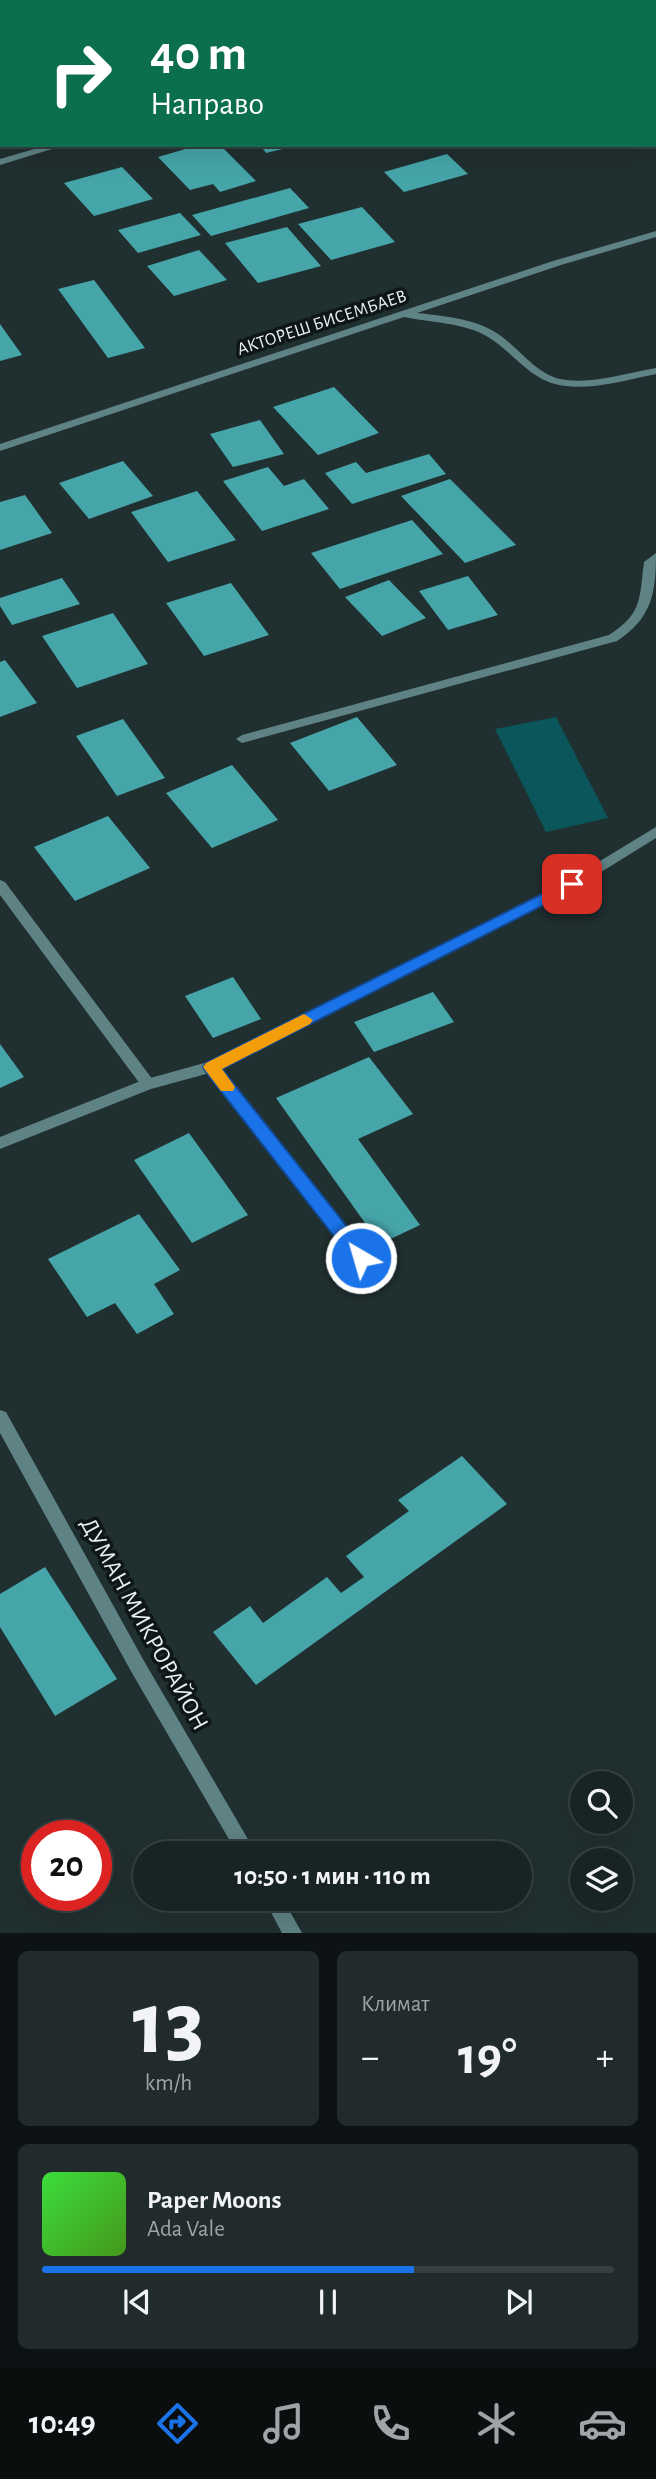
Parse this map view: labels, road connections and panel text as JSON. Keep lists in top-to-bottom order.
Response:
{
  "streets": {
    "street": ["АКТОРЕШ БИСЕМБАЕВ", "ДУМАН МИКРОРАЙОН"]
  },
  "page": {
    "turn": ["40 m", "Направо"],
    "limit": "20",
    "trip": "10:50 · 1 мин · 110 m",
    "tile": [
      ["13", "km/h"],
      "Климат"
    ],
    "heat": ["−", "19°", "+"],
    "song": ["Paper Moons", "Ada Vale"],
    "tabs": "10:49"
  }
}
